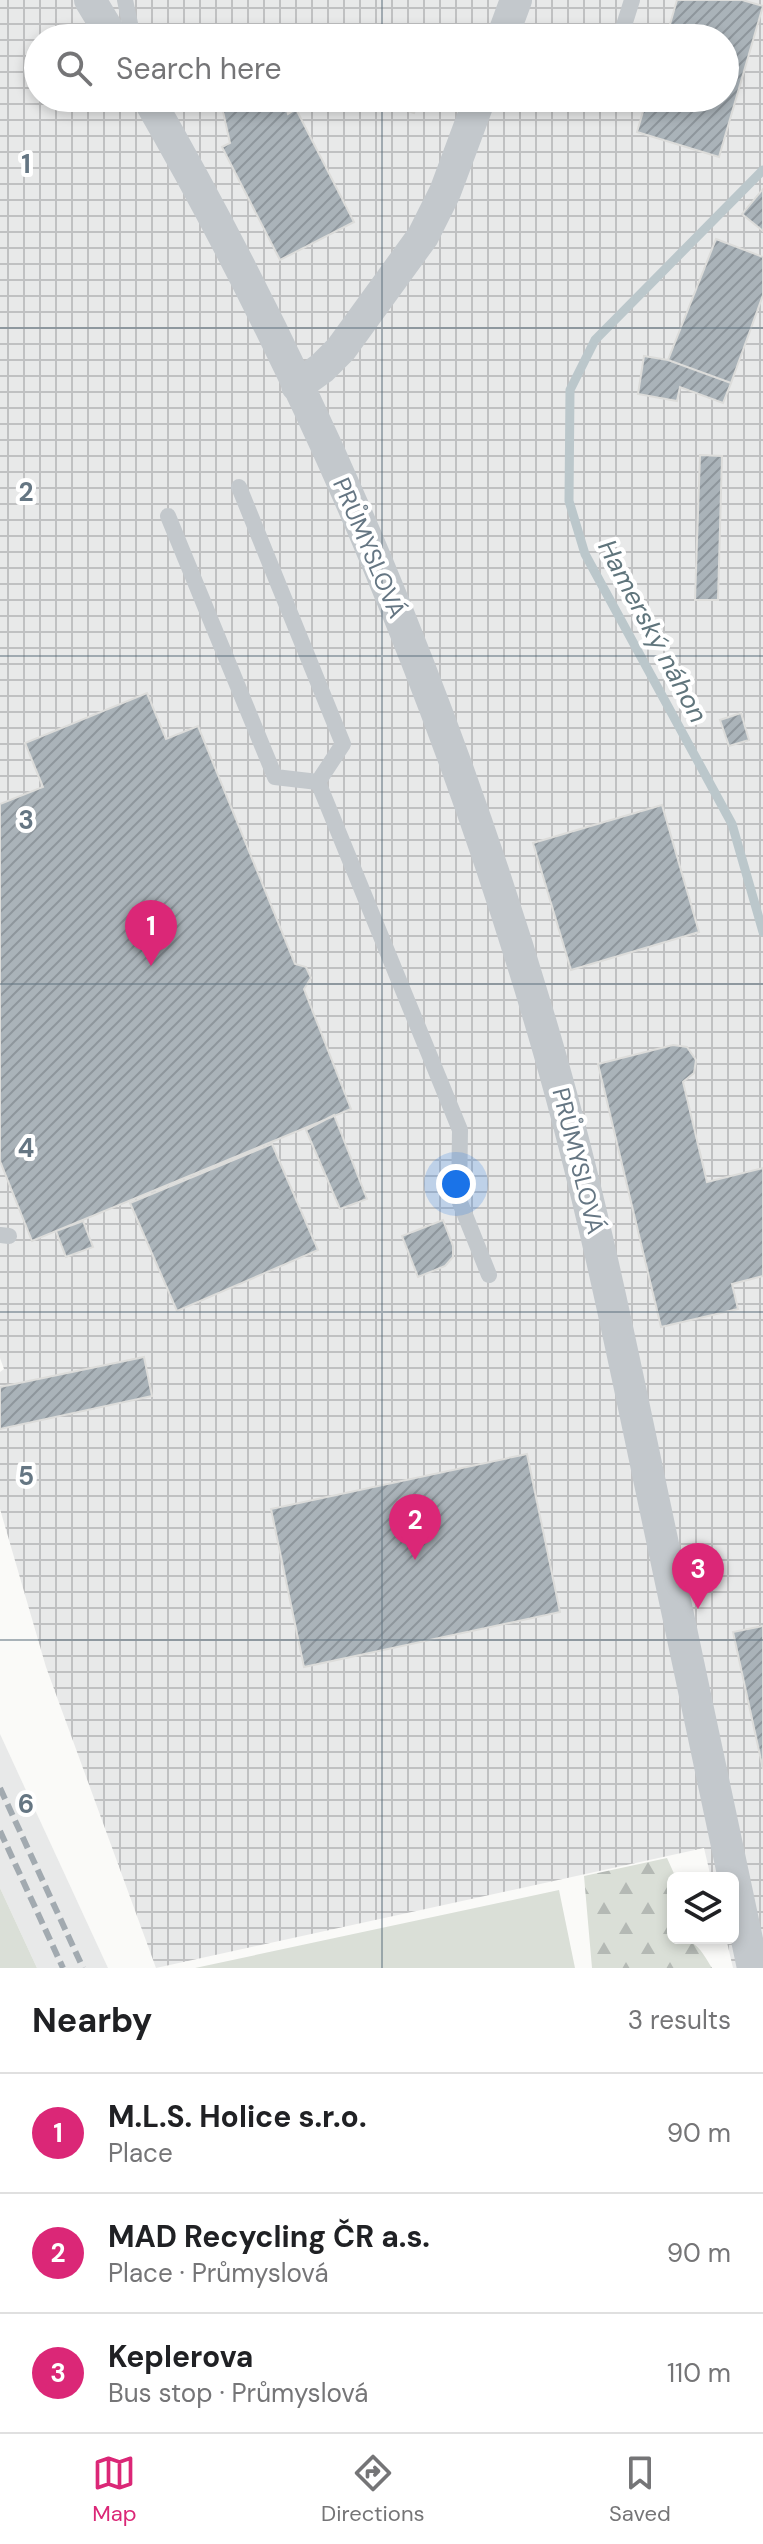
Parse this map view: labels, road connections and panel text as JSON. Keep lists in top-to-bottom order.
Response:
{
  "streets": {
    "street": ["PRŮMYSLOVÁ"]
  },
  "water": ["Hamerský náhon"],
  "page": {
    "search": "Search here",
    "pins": ["1", "2", "3"],
    "heading": ["Nearby", "3 results"],
    "list": [
      {
        "mark": "1",
        "name": "M.L.S. Holice s.r.o.",
        "note": "Place",
        "value": "90 m"
      },
      {
        "mark": "2",
        "name": "MAD Recycling ČR a.s.",
        "note": "Place · Průmyslová",
        "value": "90 m"
      },
      {
        "mark": "3",
        "name": "Keplerova",
        "note": "Bus stop · Průmyslová",
        "value": "110 m"
      }
    ],
    "nav": ["Map", "Directions", "Saved"]
  },
  "grid": {
    "rows": [
      "1",
      "2",
      "3",
      "4",
      "5",
      "6"
    ]
  }
}
